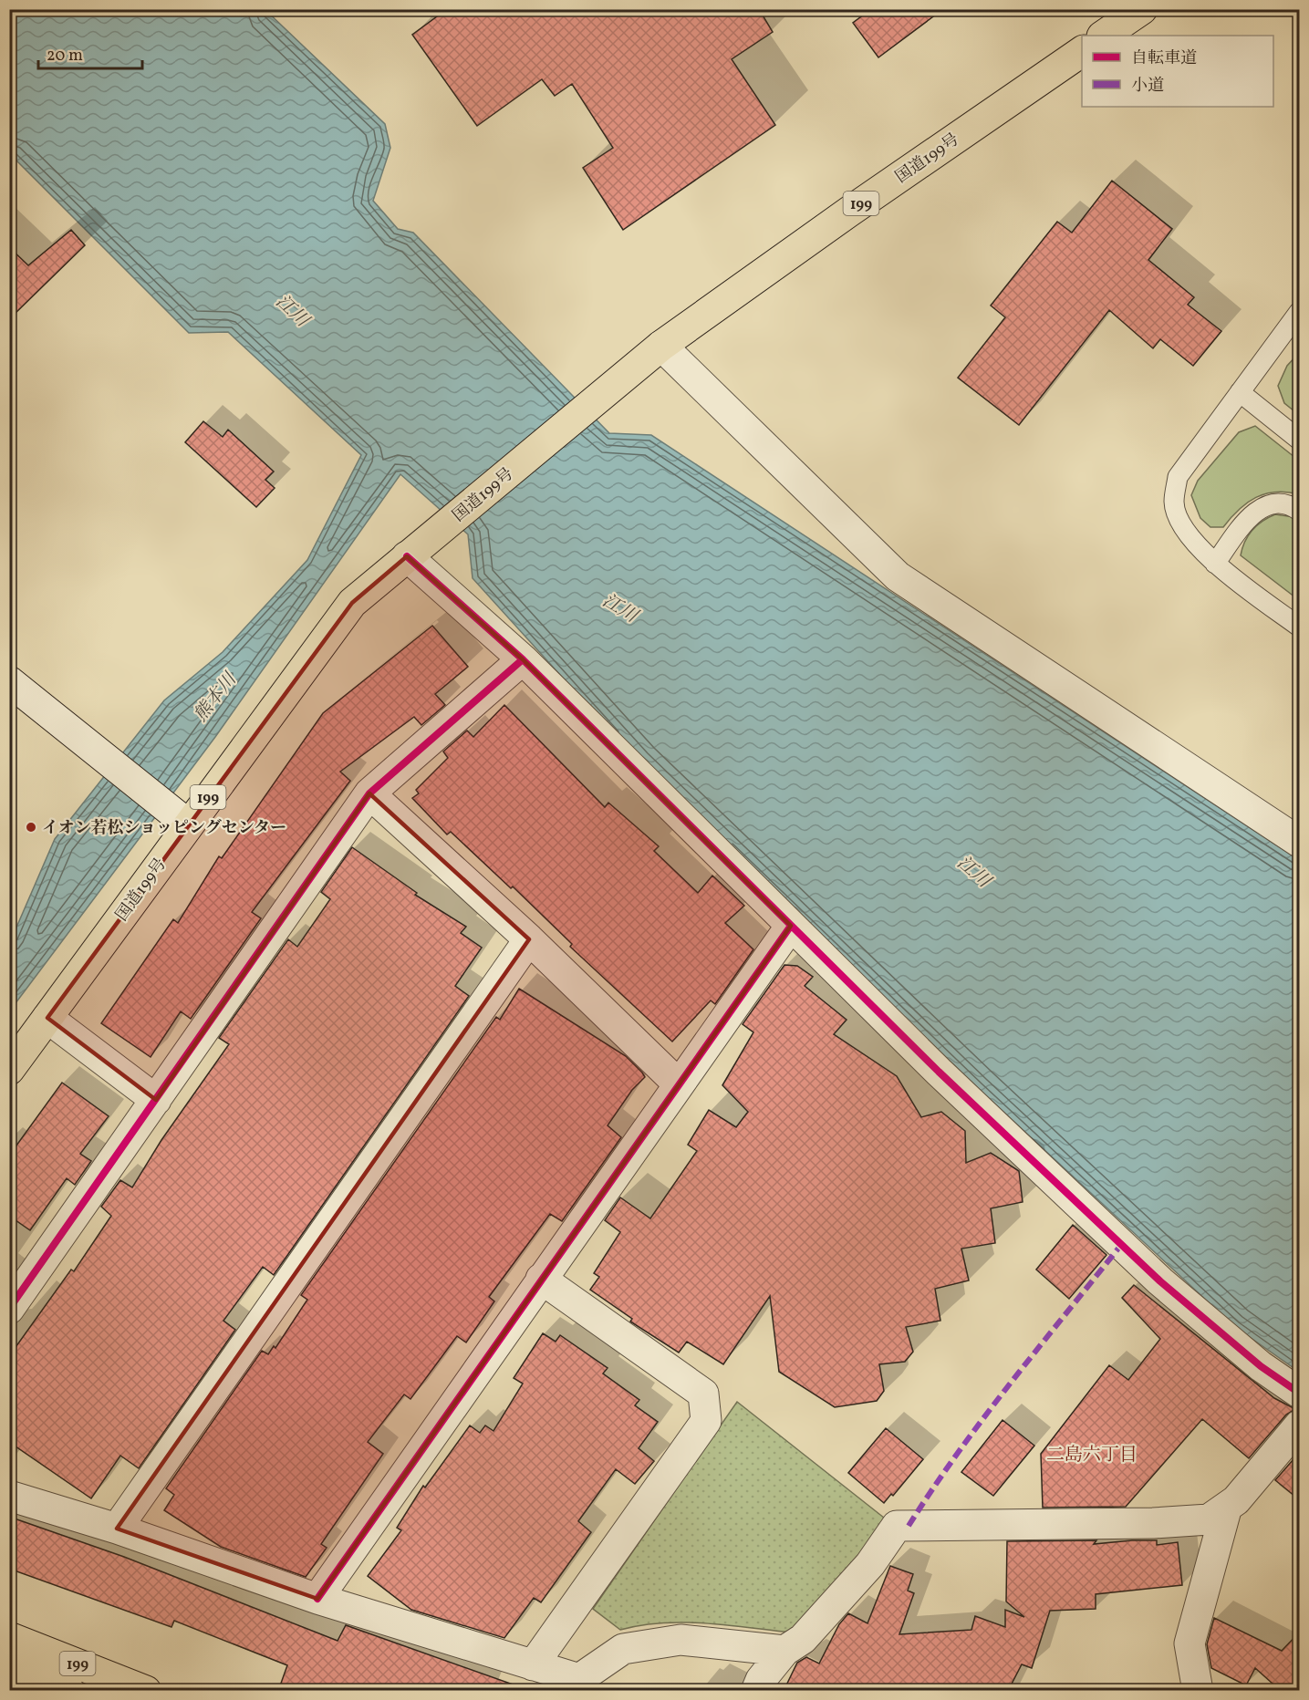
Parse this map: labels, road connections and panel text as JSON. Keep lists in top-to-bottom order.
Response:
{
  "streets": {
    "highway": ["国道199号", "199"]
  },
  "districts": ["二島六丁目"],
  "water": ["江川", "熊本川"],
  "places": ["イオン若松ショッピングセンター"],
  "legend": ["自転車道", "小道"],
  "scale_bar": "20 m"
}
